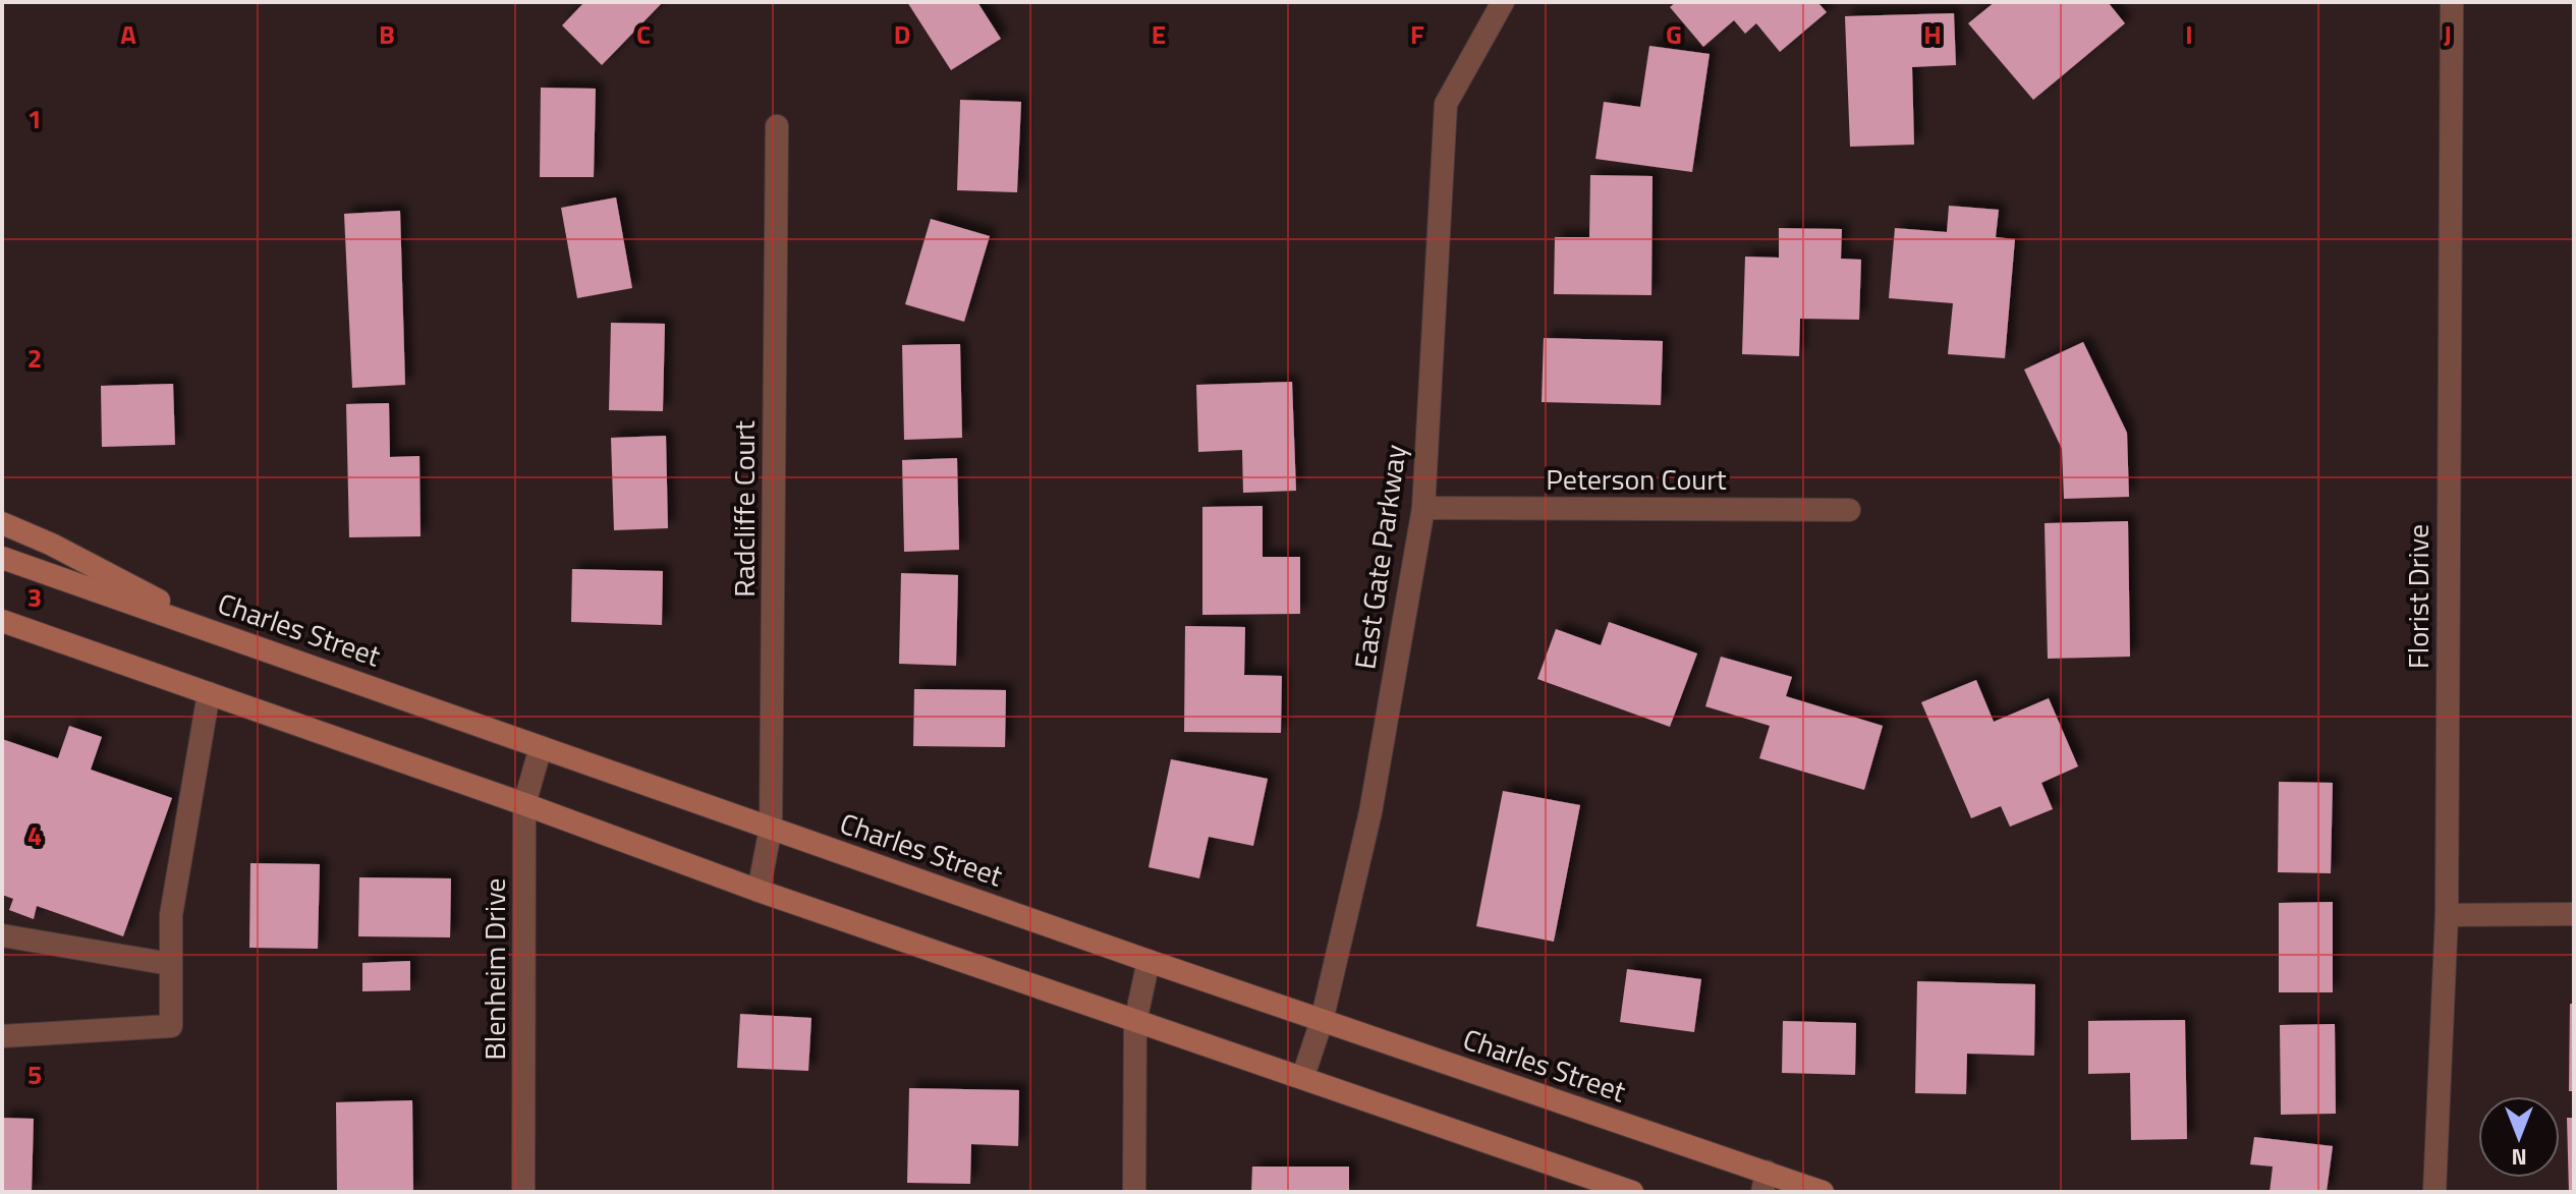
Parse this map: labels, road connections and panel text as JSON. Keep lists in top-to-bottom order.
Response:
{
  "streets": {
    "main road": ["Charles Street"],
    "street": [
      "Peterson Court",
      "Radcliffe Court",
      "East Gate Parkway",
      "Florist Drive",
      "Blenheim Drive"
    ]
  },
  "crossings": [
    ["Peterson Court", "East Gate Parkway"],
    ["Radcliffe Court", "Charles Street"],
    ["East Gate Parkway", "Charles Street"],
    ["Charles Street", "Blenheim Drive"]
  ],
  "north": "bottom",
  "grid": {
    "columns": [
      "A",
      "B",
      "C",
      "D",
      "E",
      "F",
      "G",
      "H",
      "I",
      "J"
    ],
    "rows": [
      "1",
      "2",
      "3",
      "4",
      "5"
    ]
  }
}
